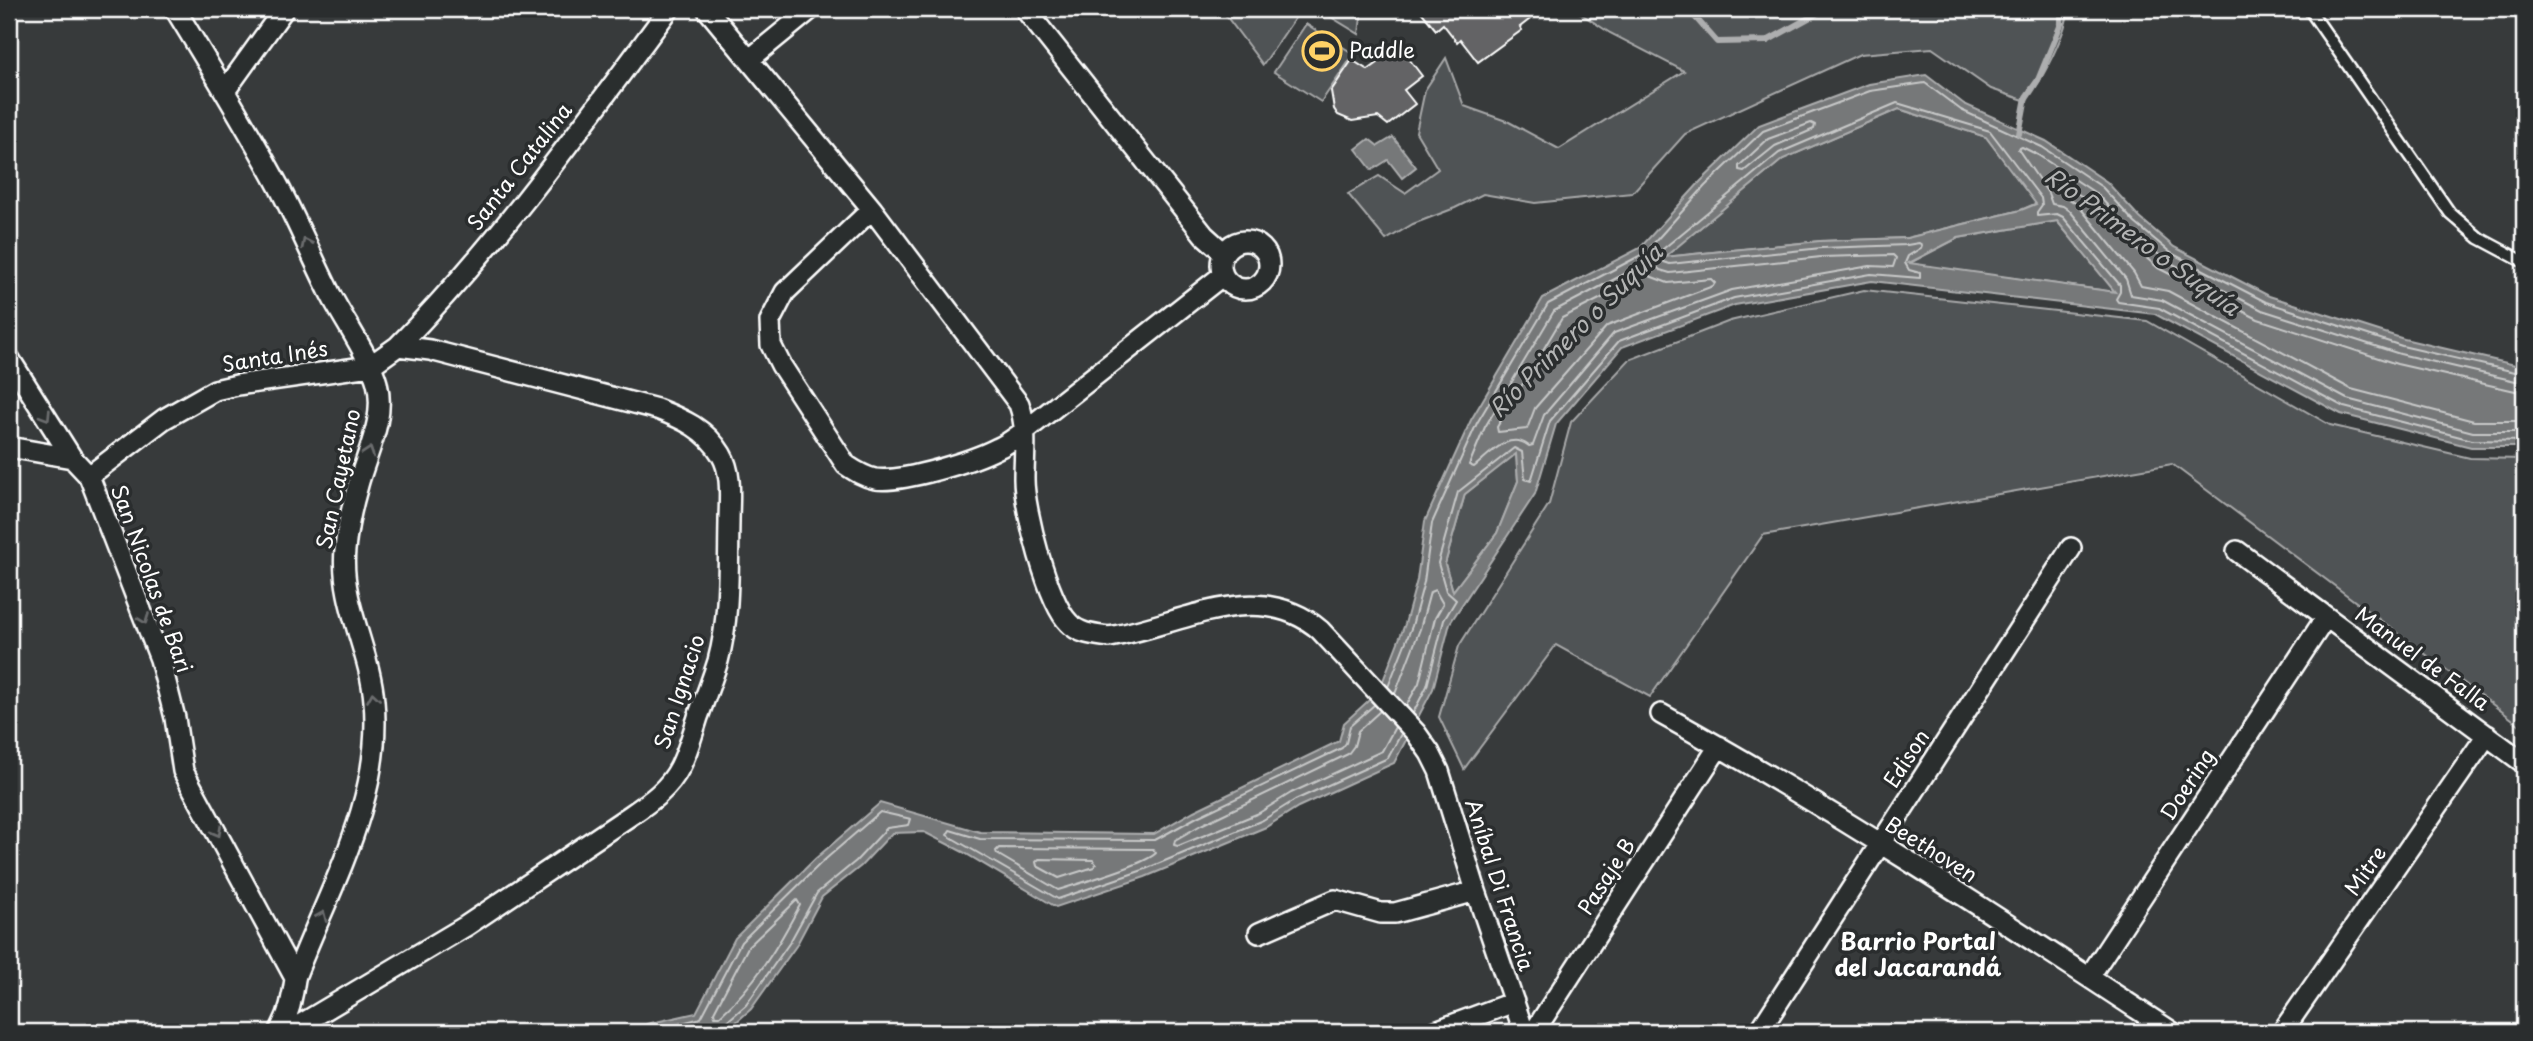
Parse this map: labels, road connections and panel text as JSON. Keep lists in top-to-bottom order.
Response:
{
  "streets": {
    "street": [
      "Santa Catalina",
      "Santa Inés",
      "San Cayetano",
      "San Nicolas de Bari",
      "Manuel de Falla",
      "San Ignacio",
      "Edison",
      "Doering",
      "Beethoven",
      "Mitre",
      "Pasaje B",
      "Aníbal Di Francia"
    ]
  },
  "crossings": [
    ["Santa Catalina", "San Ignacio"],
    ["Santa Inés", "San Cayetano"],
    ["Santa Inés", "San Nicolas de Bari"],
    ["San Cayetano", "San Nicolas de Bari"],
    ["Manuel de Falla", "Doering"],
    ["Manuel de Falla", "Mitre"],
    ["Edison", "Beethoven"],
    ["Doering", "Beethoven"],
    ["Beethoven", "Pasaje B"]
  ],
  "one_way": ["San Cayetano", "San Nicolas de Bari"],
  "districts": ["Barrio Portal del Jacarandá"],
  "water": ["Río Primero o Suquía"],
  "places": {
    "sports": ["Paddle"]
  }
}
